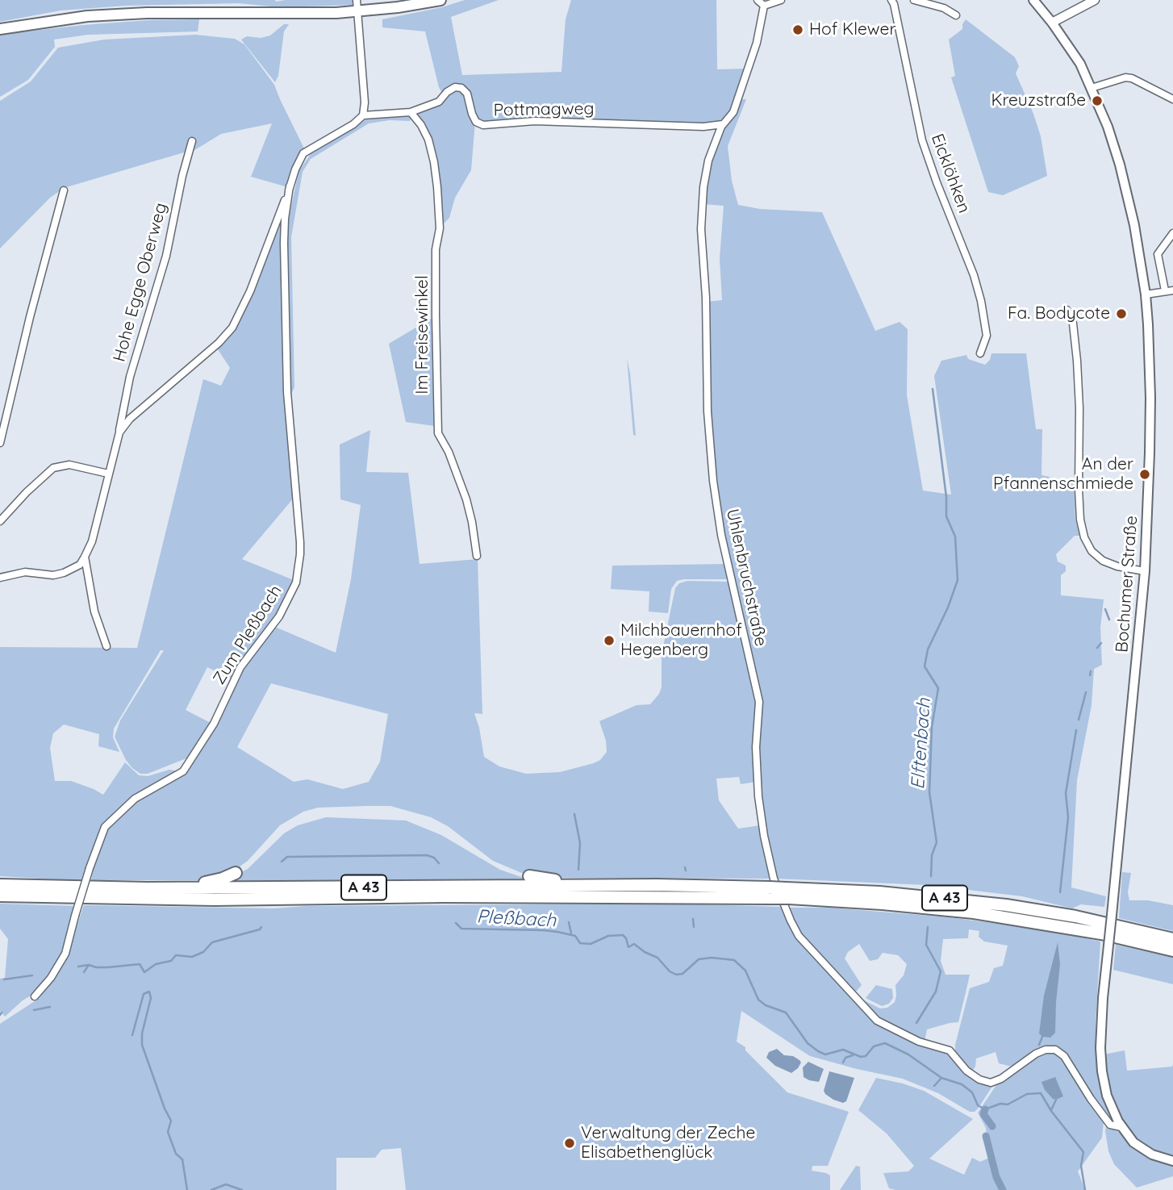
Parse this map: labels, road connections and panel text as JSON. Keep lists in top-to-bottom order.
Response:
{
  "streets": {
    "highway": ["A 43"],
    "main road": ["Bochumer Straße"],
    "street": [
      "Pottmagweg",
      "Eicklöhken",
      "Hohe Egge Oberweg",
      "Im Freisewinkel",
      "Uhlenbruchstraße",
      "Zum Pleßbach"
    ]
  },
  "crossings": [
    ["Pottmagweg", "Im Freisewinkel"],
    ["Pottmagweg", "Uhlenbruchstraße"],
    ["Uhlenbruchstraße", "Bochumer Straße"]
  ],
  "water": ["Elftenbach", "Pleßbach"],
  "places": [
    "Hof Klewer",
    "Kreuzstraße",
    "Fa. Bodycote",
    "An der Pfannenschmiede",
    "Milchbauernhof Hegenberg",
    "Verwaltung der Zeche Elisabethenglück"
  ]
}
